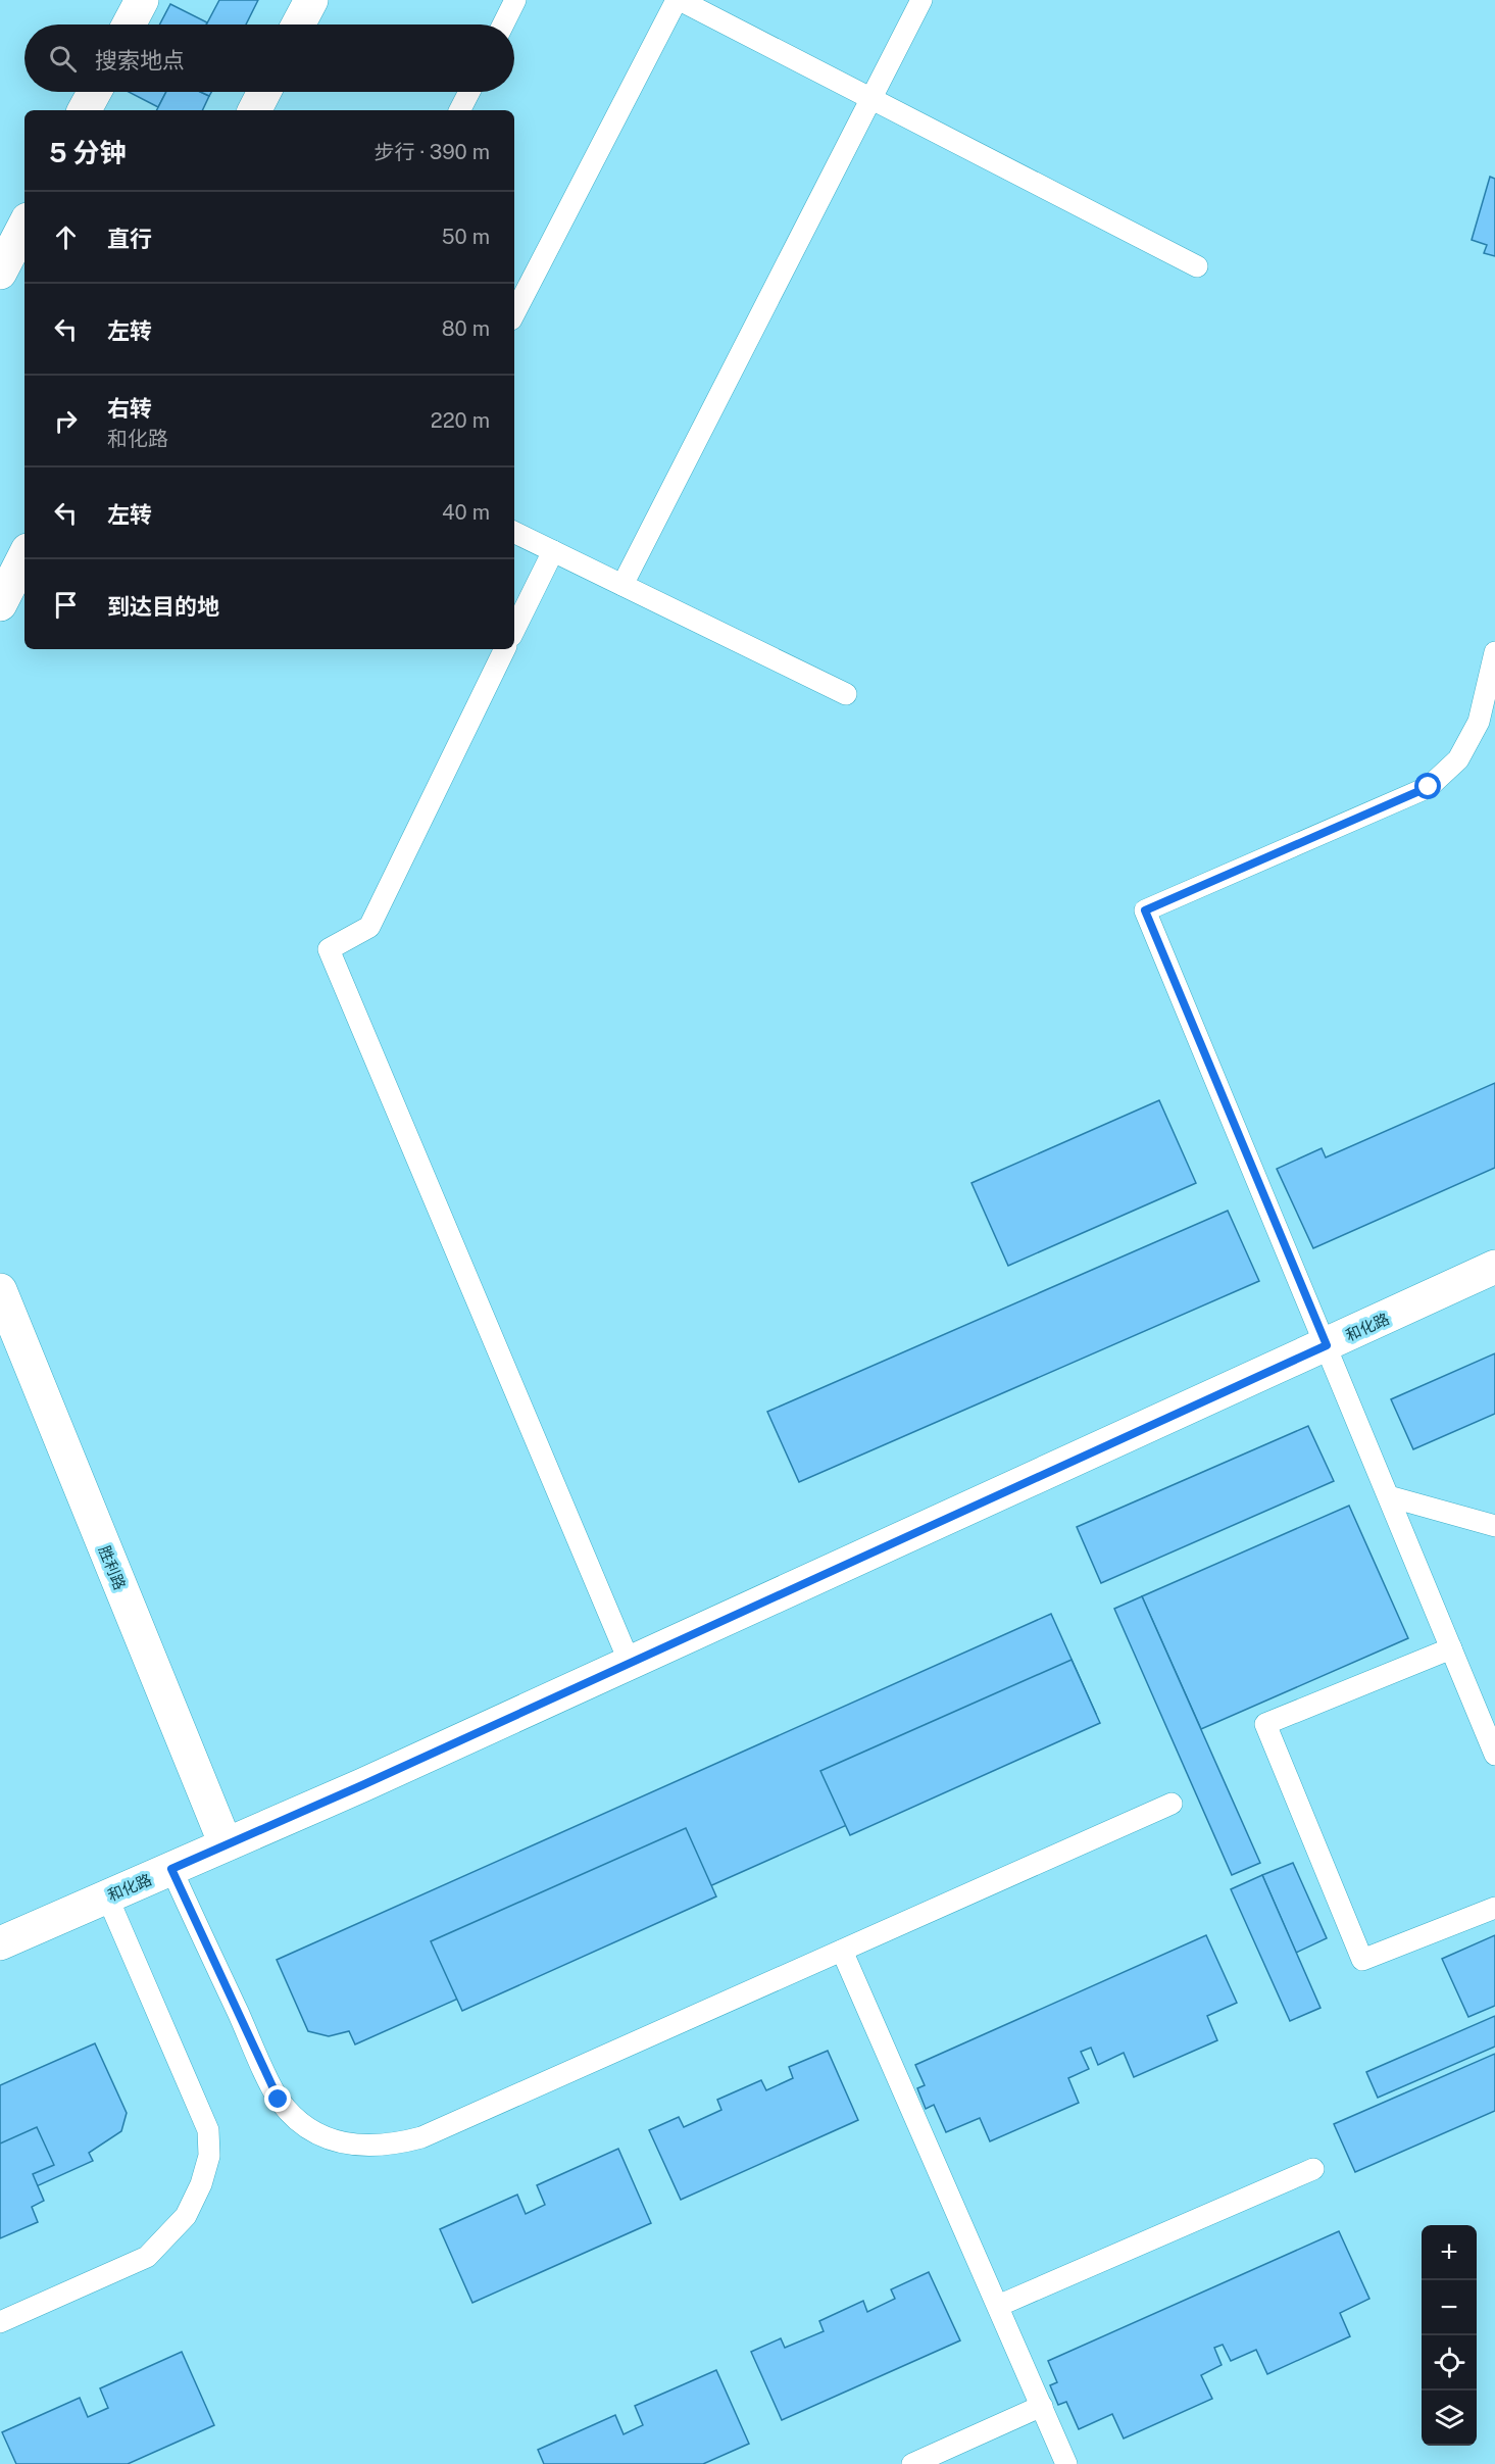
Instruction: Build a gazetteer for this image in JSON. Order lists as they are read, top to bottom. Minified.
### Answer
{"streets":{"street":["和化路","胜利路"]},"crossings":[["和化路","胜利路"]],"page":{"search":"搜索地点","heading":["5 分钟","步行 · 390 m"],"list":[["直行","50 m"],["左转","80 m"],["右转","和化路","220 m"],["左转","40 m"],"到达目的地"],"map_buttons":["+","−"]}}
